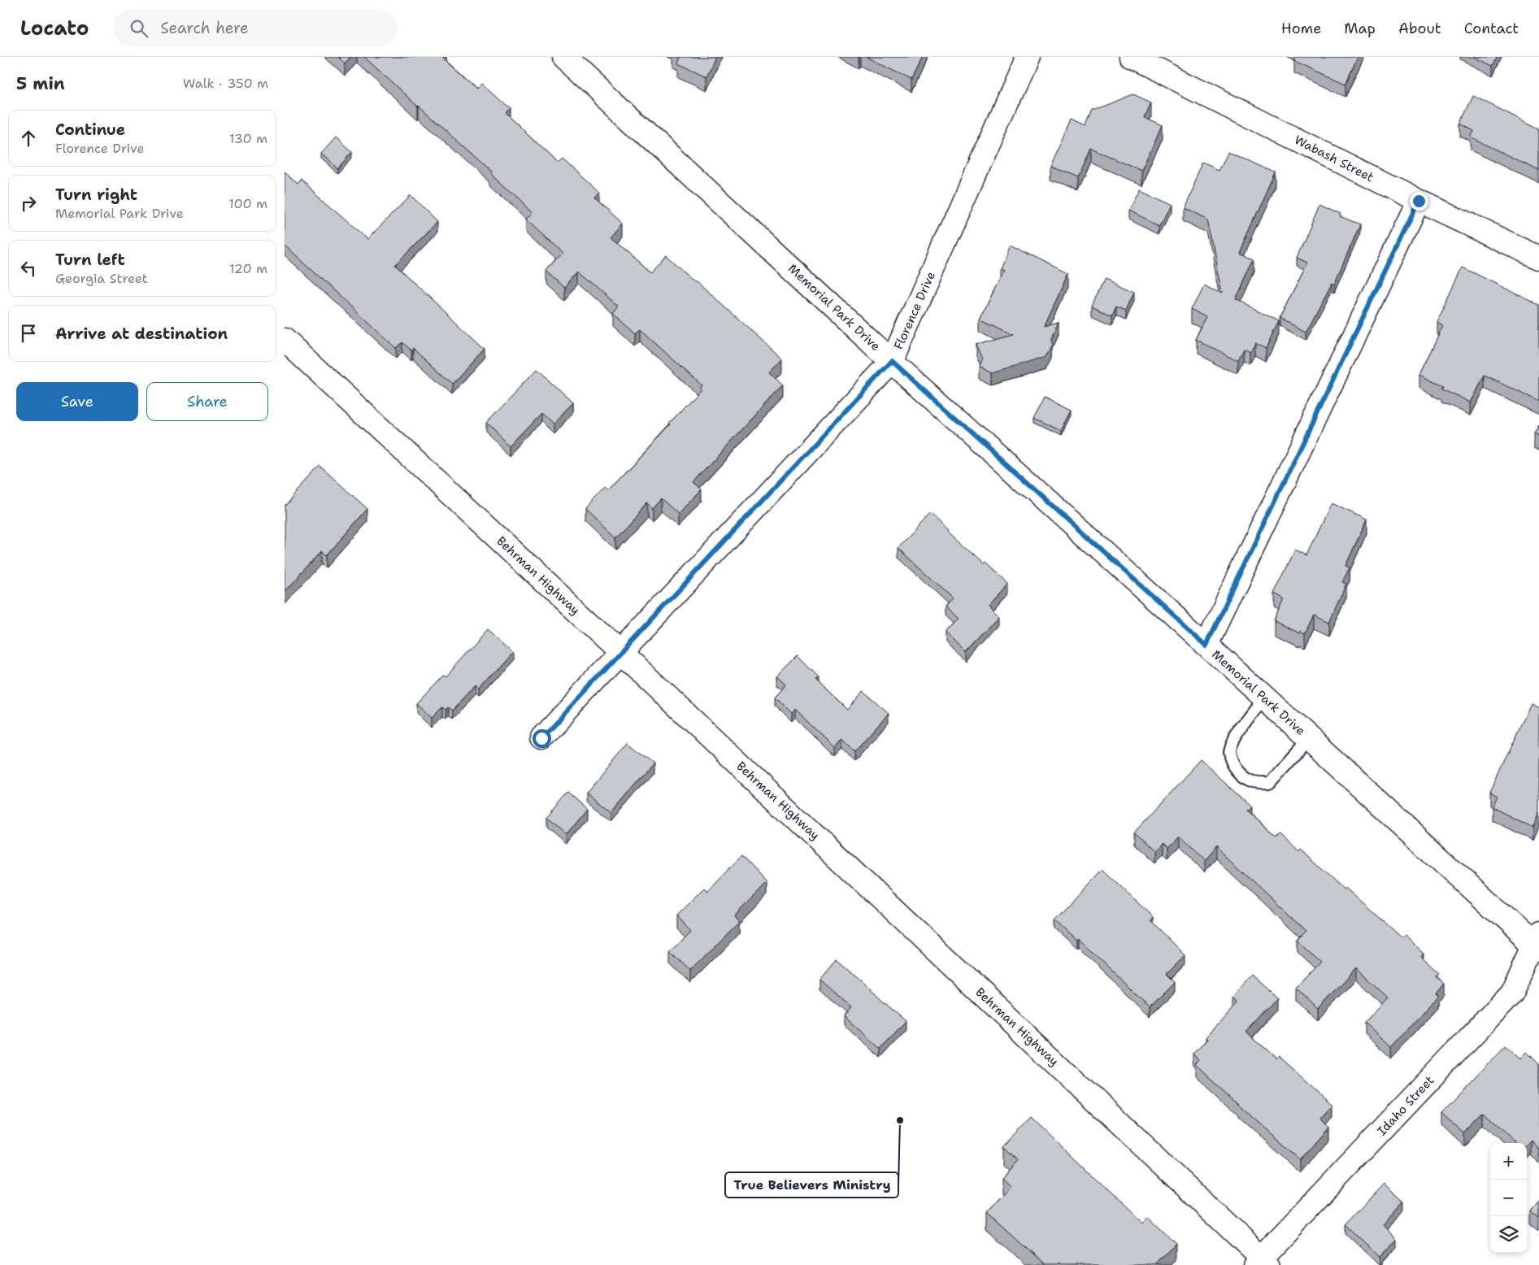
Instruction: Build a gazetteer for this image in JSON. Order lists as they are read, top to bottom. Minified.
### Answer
{"streets":{"street":["Wabash Street","Memorial Park Drive","Florence Drive","Behrman Highway","Idaho Street"]},"crossings":[["Memorial Park Drive","Florence Drive"],["Memorial Park Drive","Idaho Street"],["Florence Drive","Behrman Highway"],["Behrman Highway","Idaho Street"]],"places":["True Believers Ministry"],"page":{"header":"Locato","search":"Search here","nav":["Home","Map","About","Contact"],"heading":["5 min","Walk · 350 m"],"list":[["Continue","Florence Drive","130 m"],["Turn right","Memorial Park Drive","100 m"],["Turn left","Georgia Street","120 m"],"Arrive at destination"],"buttons":["Save","Share"],"map_buttons":["+","−"]}}
